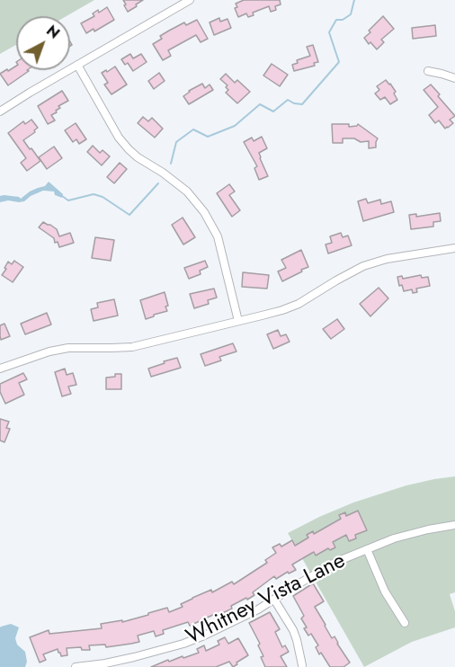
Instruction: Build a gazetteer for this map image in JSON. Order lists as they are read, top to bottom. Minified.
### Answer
{"streets":{"street":["Whitney Vista Lane"]},"north":"top right"}
